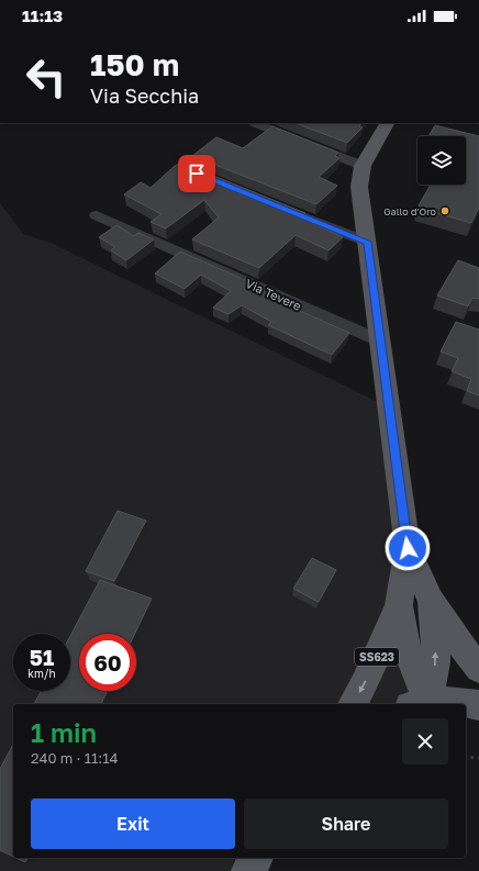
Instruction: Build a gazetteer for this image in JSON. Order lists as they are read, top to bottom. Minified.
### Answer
{"streets":{"main road":["SS623"],"street":["Via Tevere"]},"crossings":[["Via Tevere","SS623"]],"places":["Gallo d'Oro"],"page":{"status":"11:13","turn":["150 m","Via Secchia"],"speed":"51 km/h","limit":"60","heading":["1 min","240 m · 11:14"],"buttons":["Exit","Share"]}}
